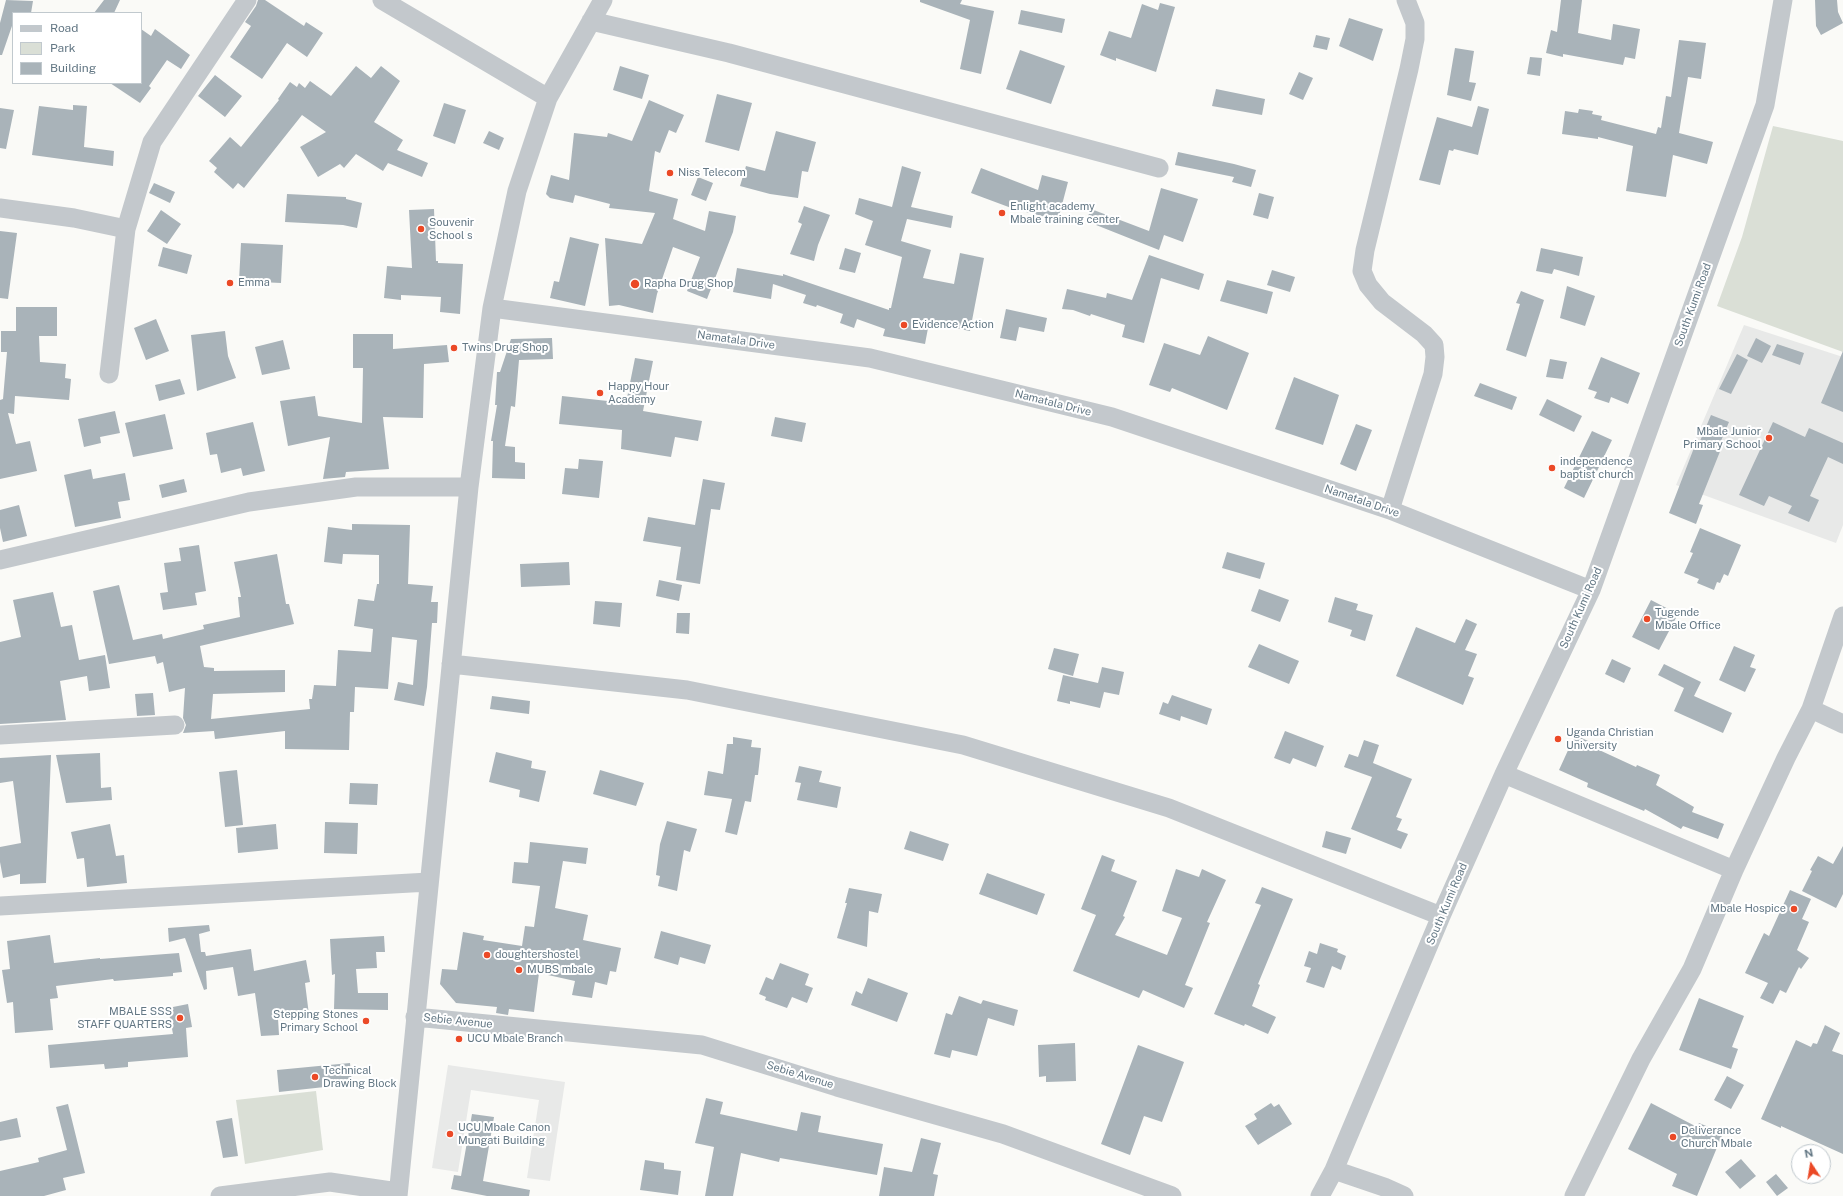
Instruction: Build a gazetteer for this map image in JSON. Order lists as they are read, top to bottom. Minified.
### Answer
{"streets":{"street":["South Kumi Road","Namatala Drive","Sebie Avenue"]},"crossings":[["South Kumi Road","Namatala Drive"]],"places":["Niss Telecom","Enlight academy Mbale training center","Souvenir School s","Emma","Rapha Drug Shop","Evidence Action","Twins Drug Shop","Happy Hour Academy","Mbale Junior Primary School","independence baptist church","Tugende Mbale Office","Uganda Christian University","Mbale Hospice","doughtershostel","MUBS mbale","MBALE SSS STAFF QUARTERS","Stepping Stones Primary School","UCU Mbale Branch","Technical Drawing Block","UCU Mbale Canon Mungati Building","Deliverance Church Mbale"],"legend":["Road","Park","Building"],"north":"top"}
